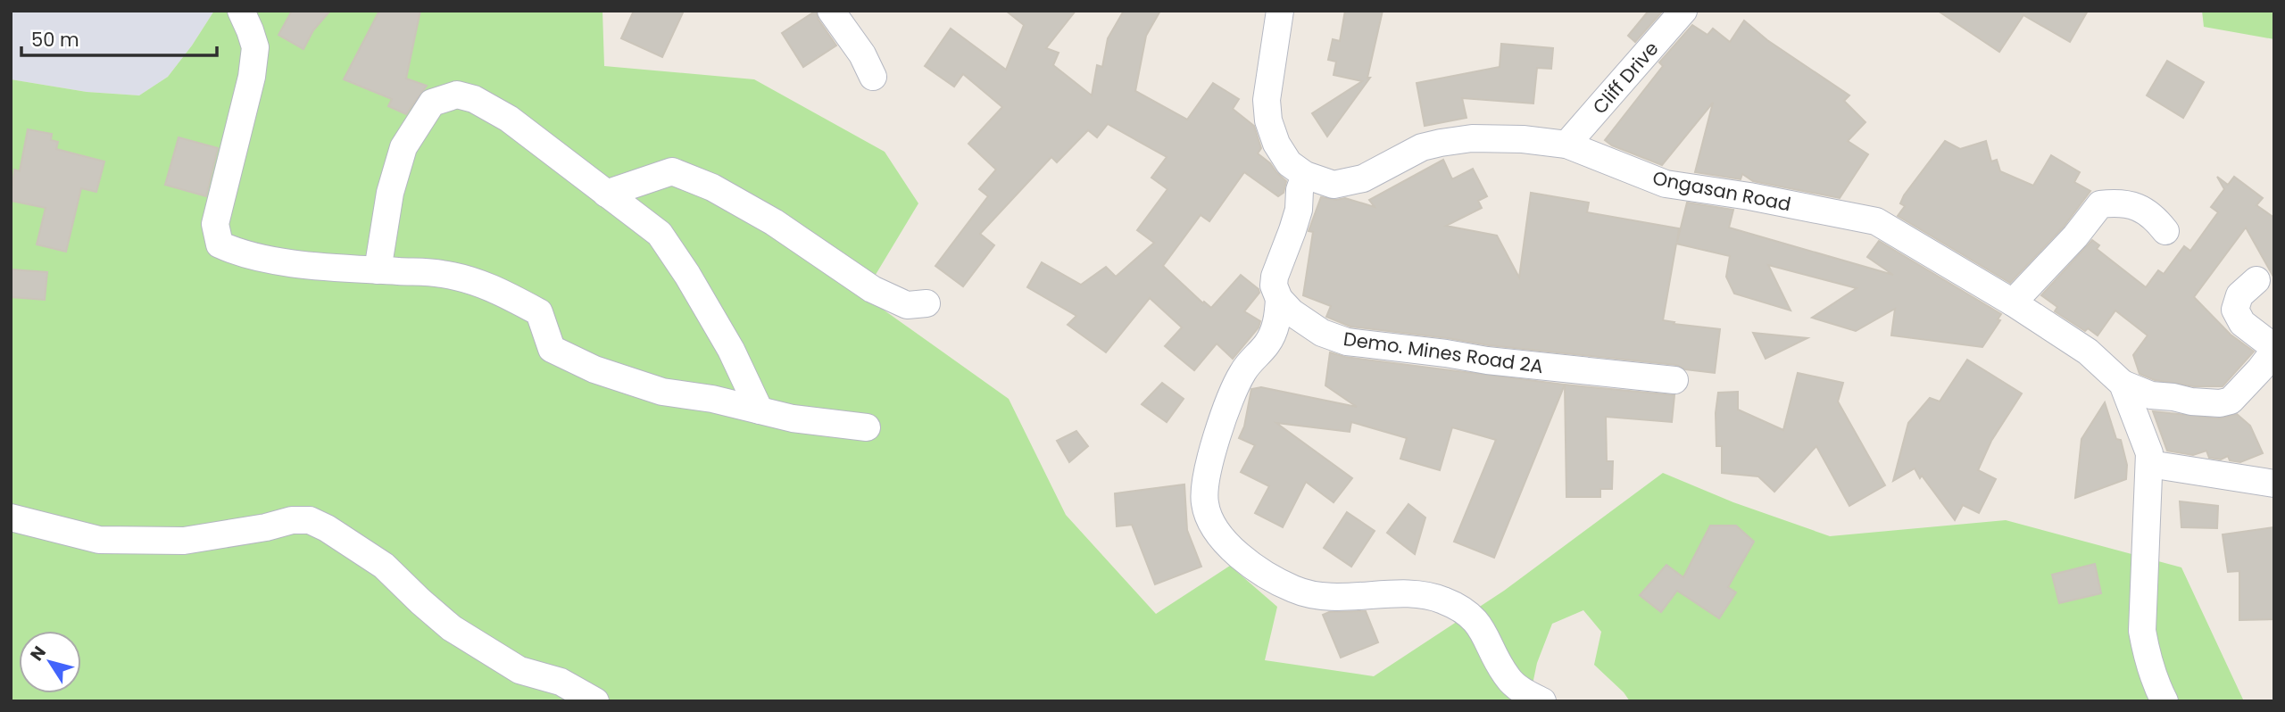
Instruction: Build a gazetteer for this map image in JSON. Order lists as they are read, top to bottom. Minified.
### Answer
{"streets":{"street":["Cliff Drive","Ongasan Road","Demo. Mines Road 2A"]},"crossings":[["Cliff Drive","Ongasan Road"]],"scale_bar":"50 m","north":"top left"}
